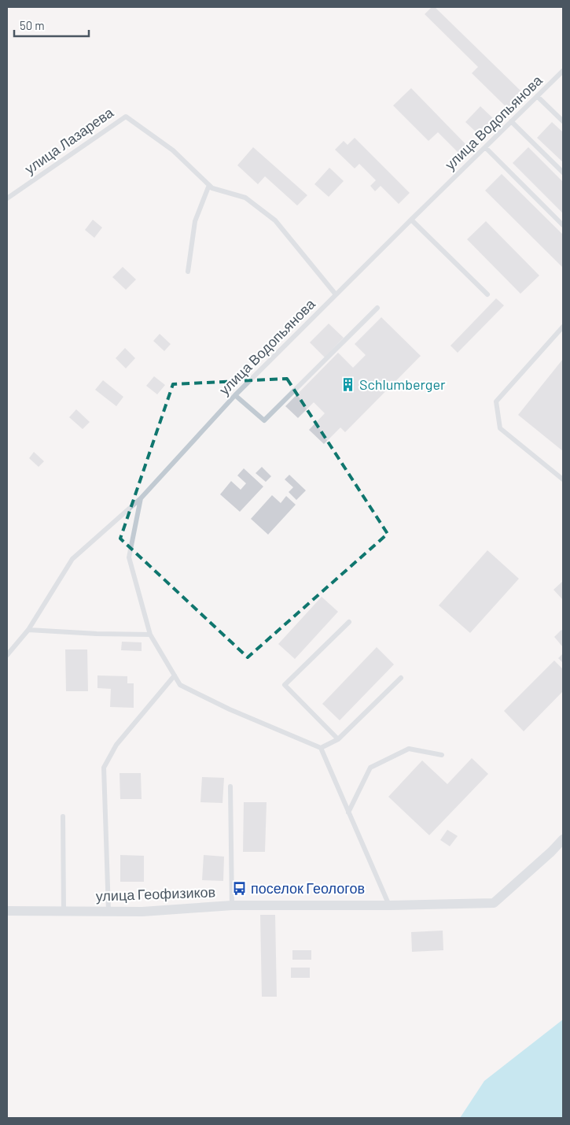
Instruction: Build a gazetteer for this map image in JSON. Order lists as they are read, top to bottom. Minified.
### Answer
{"streets":{"street":["улица Геофизиков"],"lane":["улица Водопьянова","улица Лазарева"]},"places":{"building":["Schlumberger"],"bus stop":["поселок Геологов"]},"scale_bar":"50 m"}
